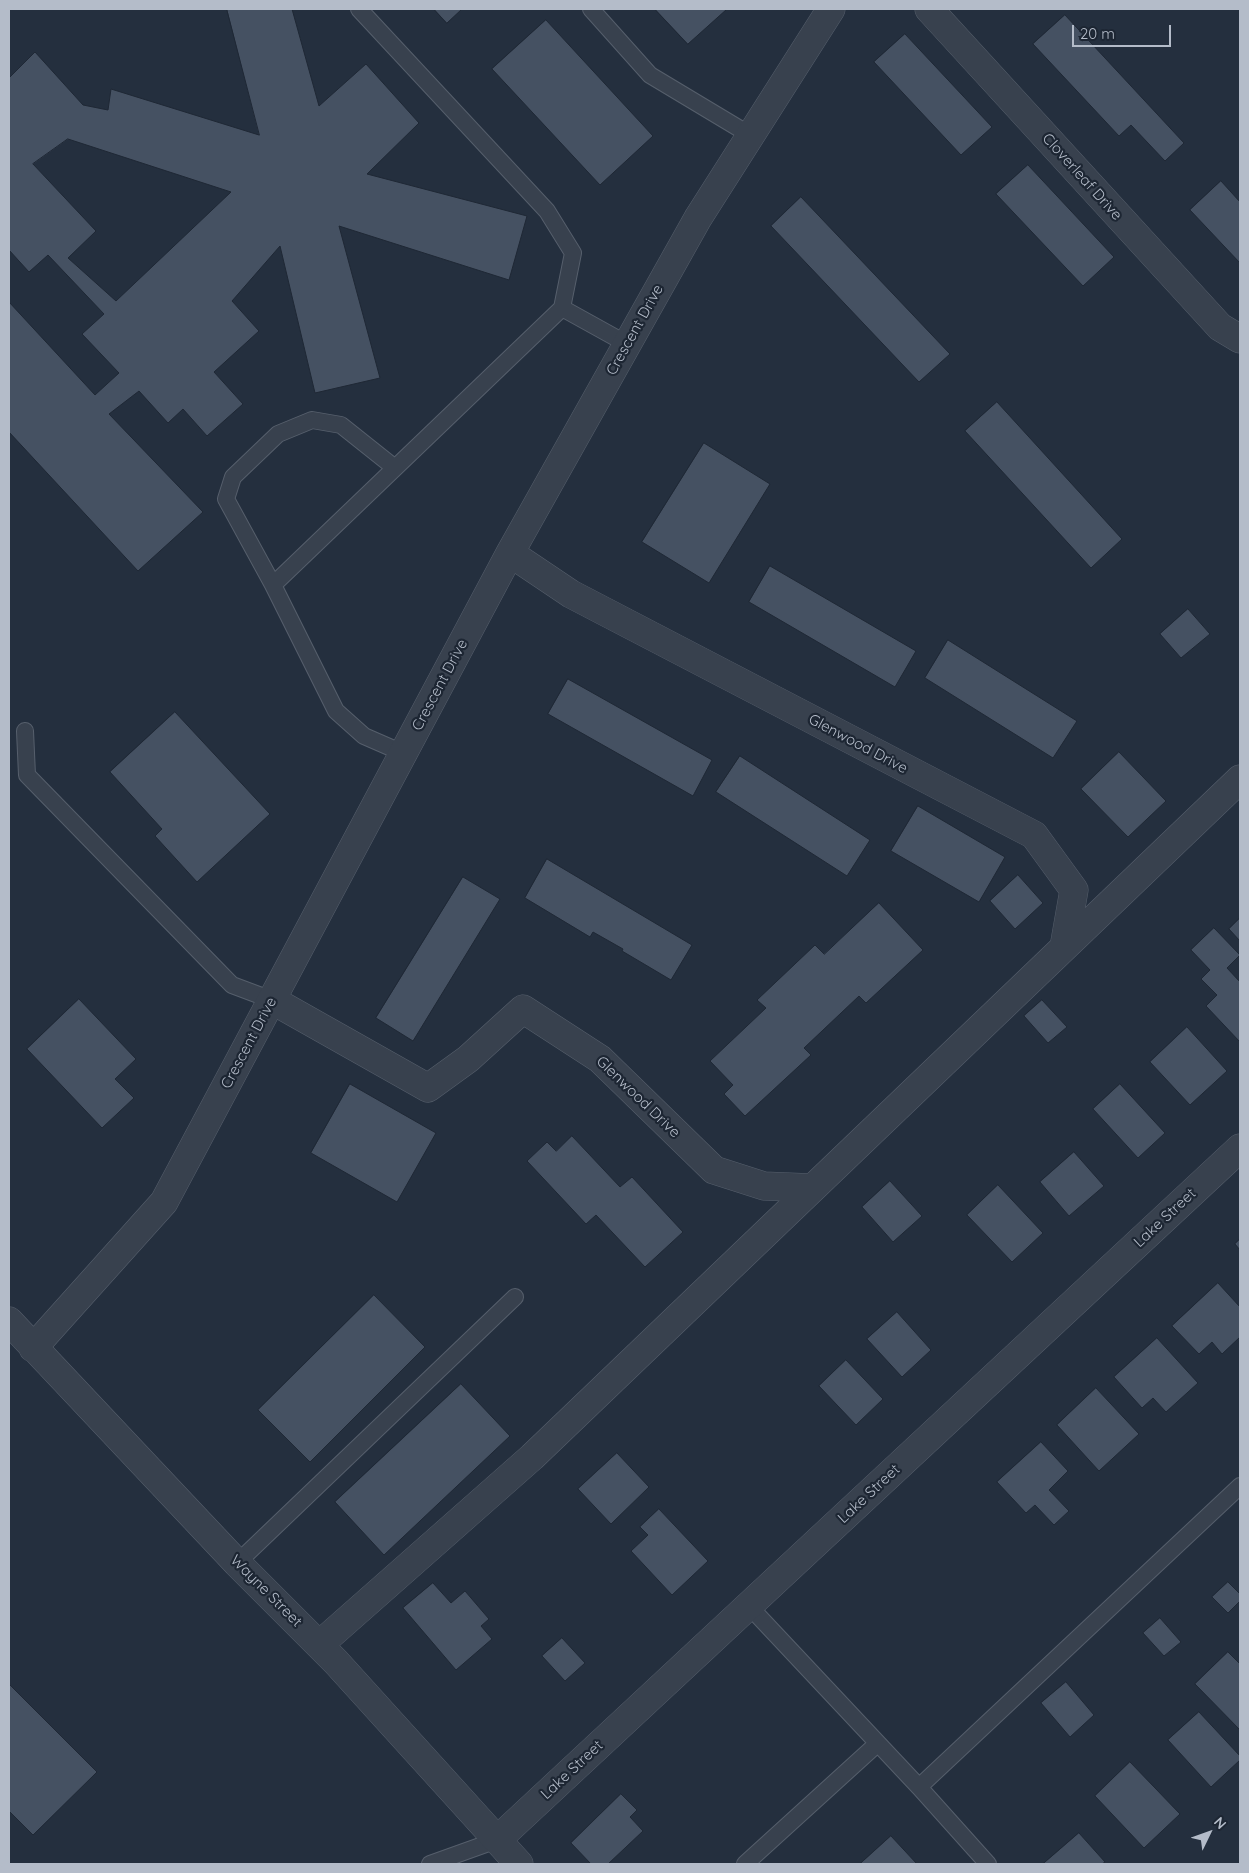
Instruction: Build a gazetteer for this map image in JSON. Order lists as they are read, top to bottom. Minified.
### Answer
{"streets":{"street":["Cloverleaf Drive","Crescent Drive","Glenwood Drive","Lake Street","Wayne Street"]},"crossings":[["Crescent Drive","Glenwood Drive"],["Crescent Drive","Wayne Street"],["Lake Street","Wayne Street"]],"scale_bar":"20 m","north":"top right"}
